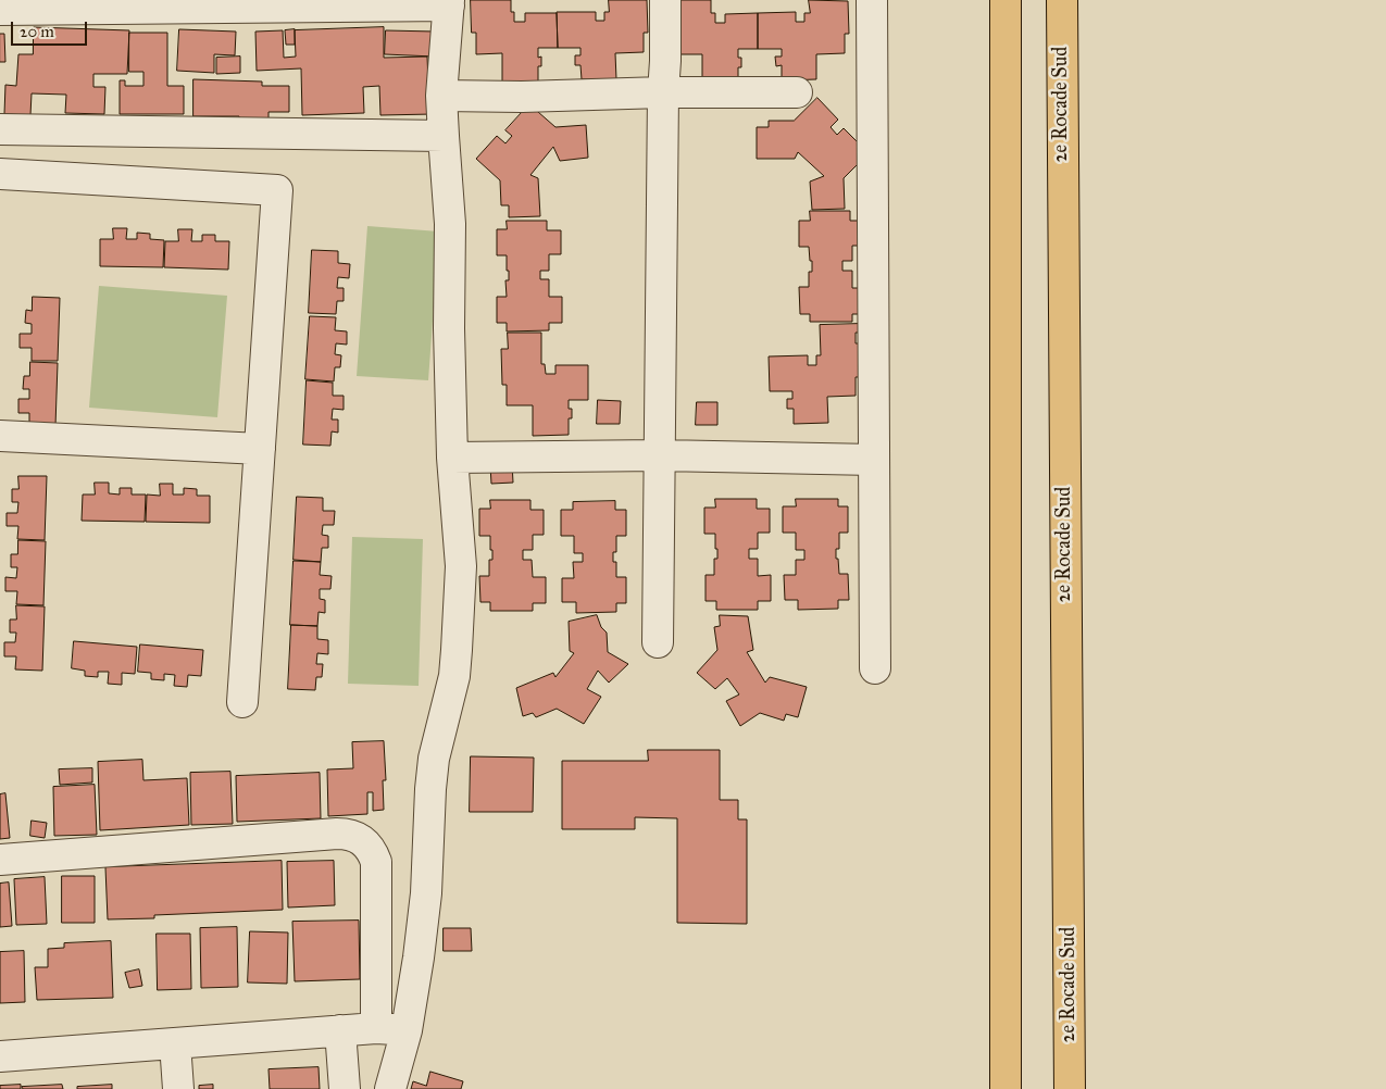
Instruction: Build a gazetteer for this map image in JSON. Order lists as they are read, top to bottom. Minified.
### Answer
{"streets":{"highway":["2e Rocade Sud"]},"scale_bar":"20 m"}
